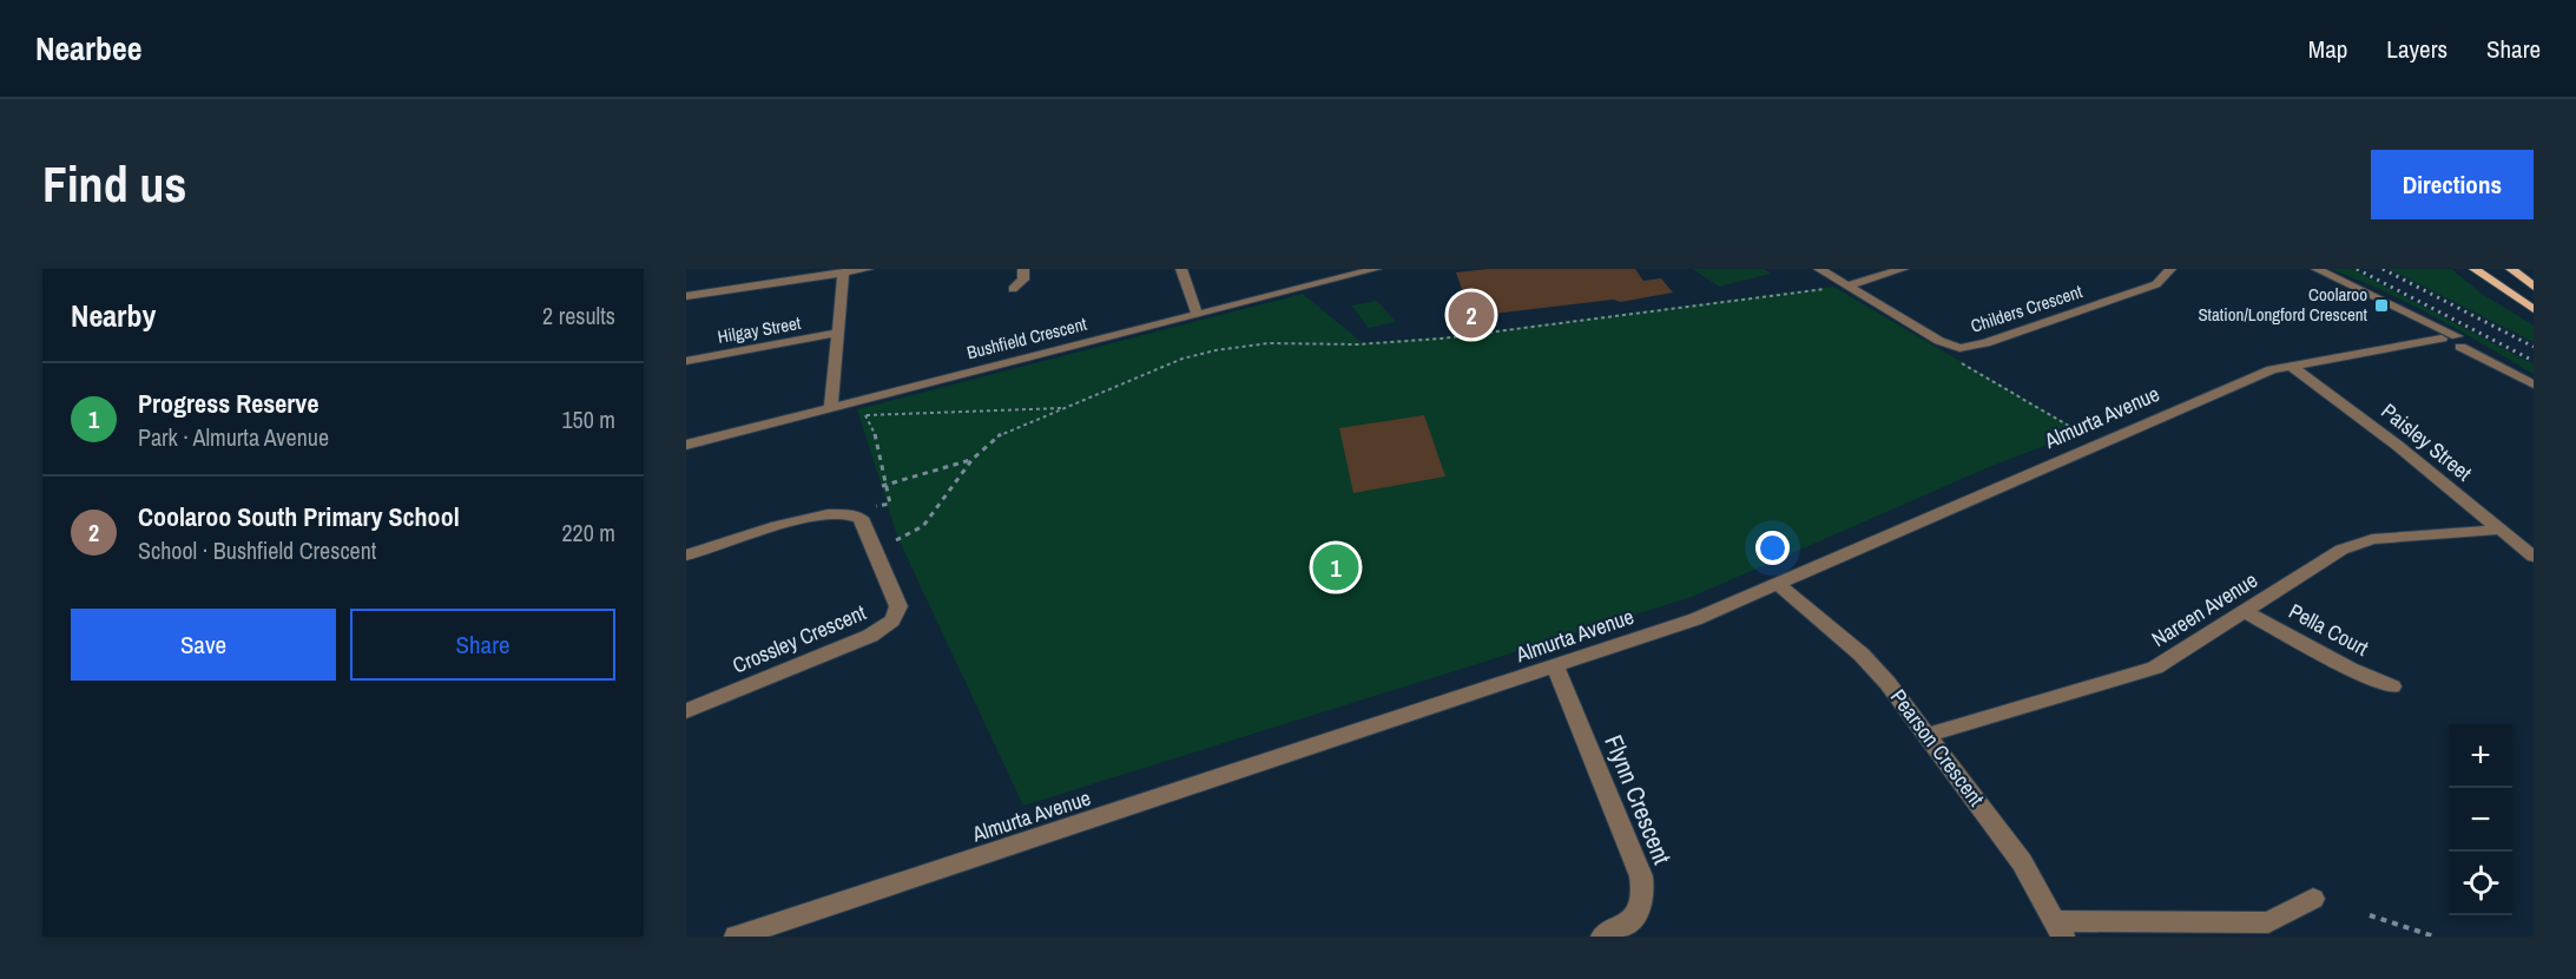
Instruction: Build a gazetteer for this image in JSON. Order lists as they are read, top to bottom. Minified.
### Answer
{"streets":{"street":["Childers Crescent","Hilgay Street","Bushfield Crescent","Almurta Avenue","Paisley Street","Nareen Avenue","Pella Court","Crossley Crescent","Pearson Crescent","Flynn Crescent"]},"crossings":[["Almurta Avenue","Paisley Street"],["Almurta Avenue","Pearson Crescent"],["Almurta Avenue","Flynn Crescent"],["Paisley Street","Nareen Avenue"],["Nareen Avenue","Pella Court"],["Nareen Avenue","Pearson Crescent"]],"places":{"transit":["Coolaroo Station/Longford Crescent"]},"page":{"header":"Nearbee","nav":["Map","Layers","Share"],"buttons":["Directions",["Save","Share"]],"title":"Find us","heading":["Nearby","2 results"],"pins":["2","1"],"list":[{"mark":"1","name":"Progress Reserve","note":"Park · Almurta Avenue","value":"150 m"},{"mark":"2","name":"Coolaroo South Primary School","note":"School · Bushfield Crescent","value":"220 m"}],"map_buttons":["+","−"]}}
